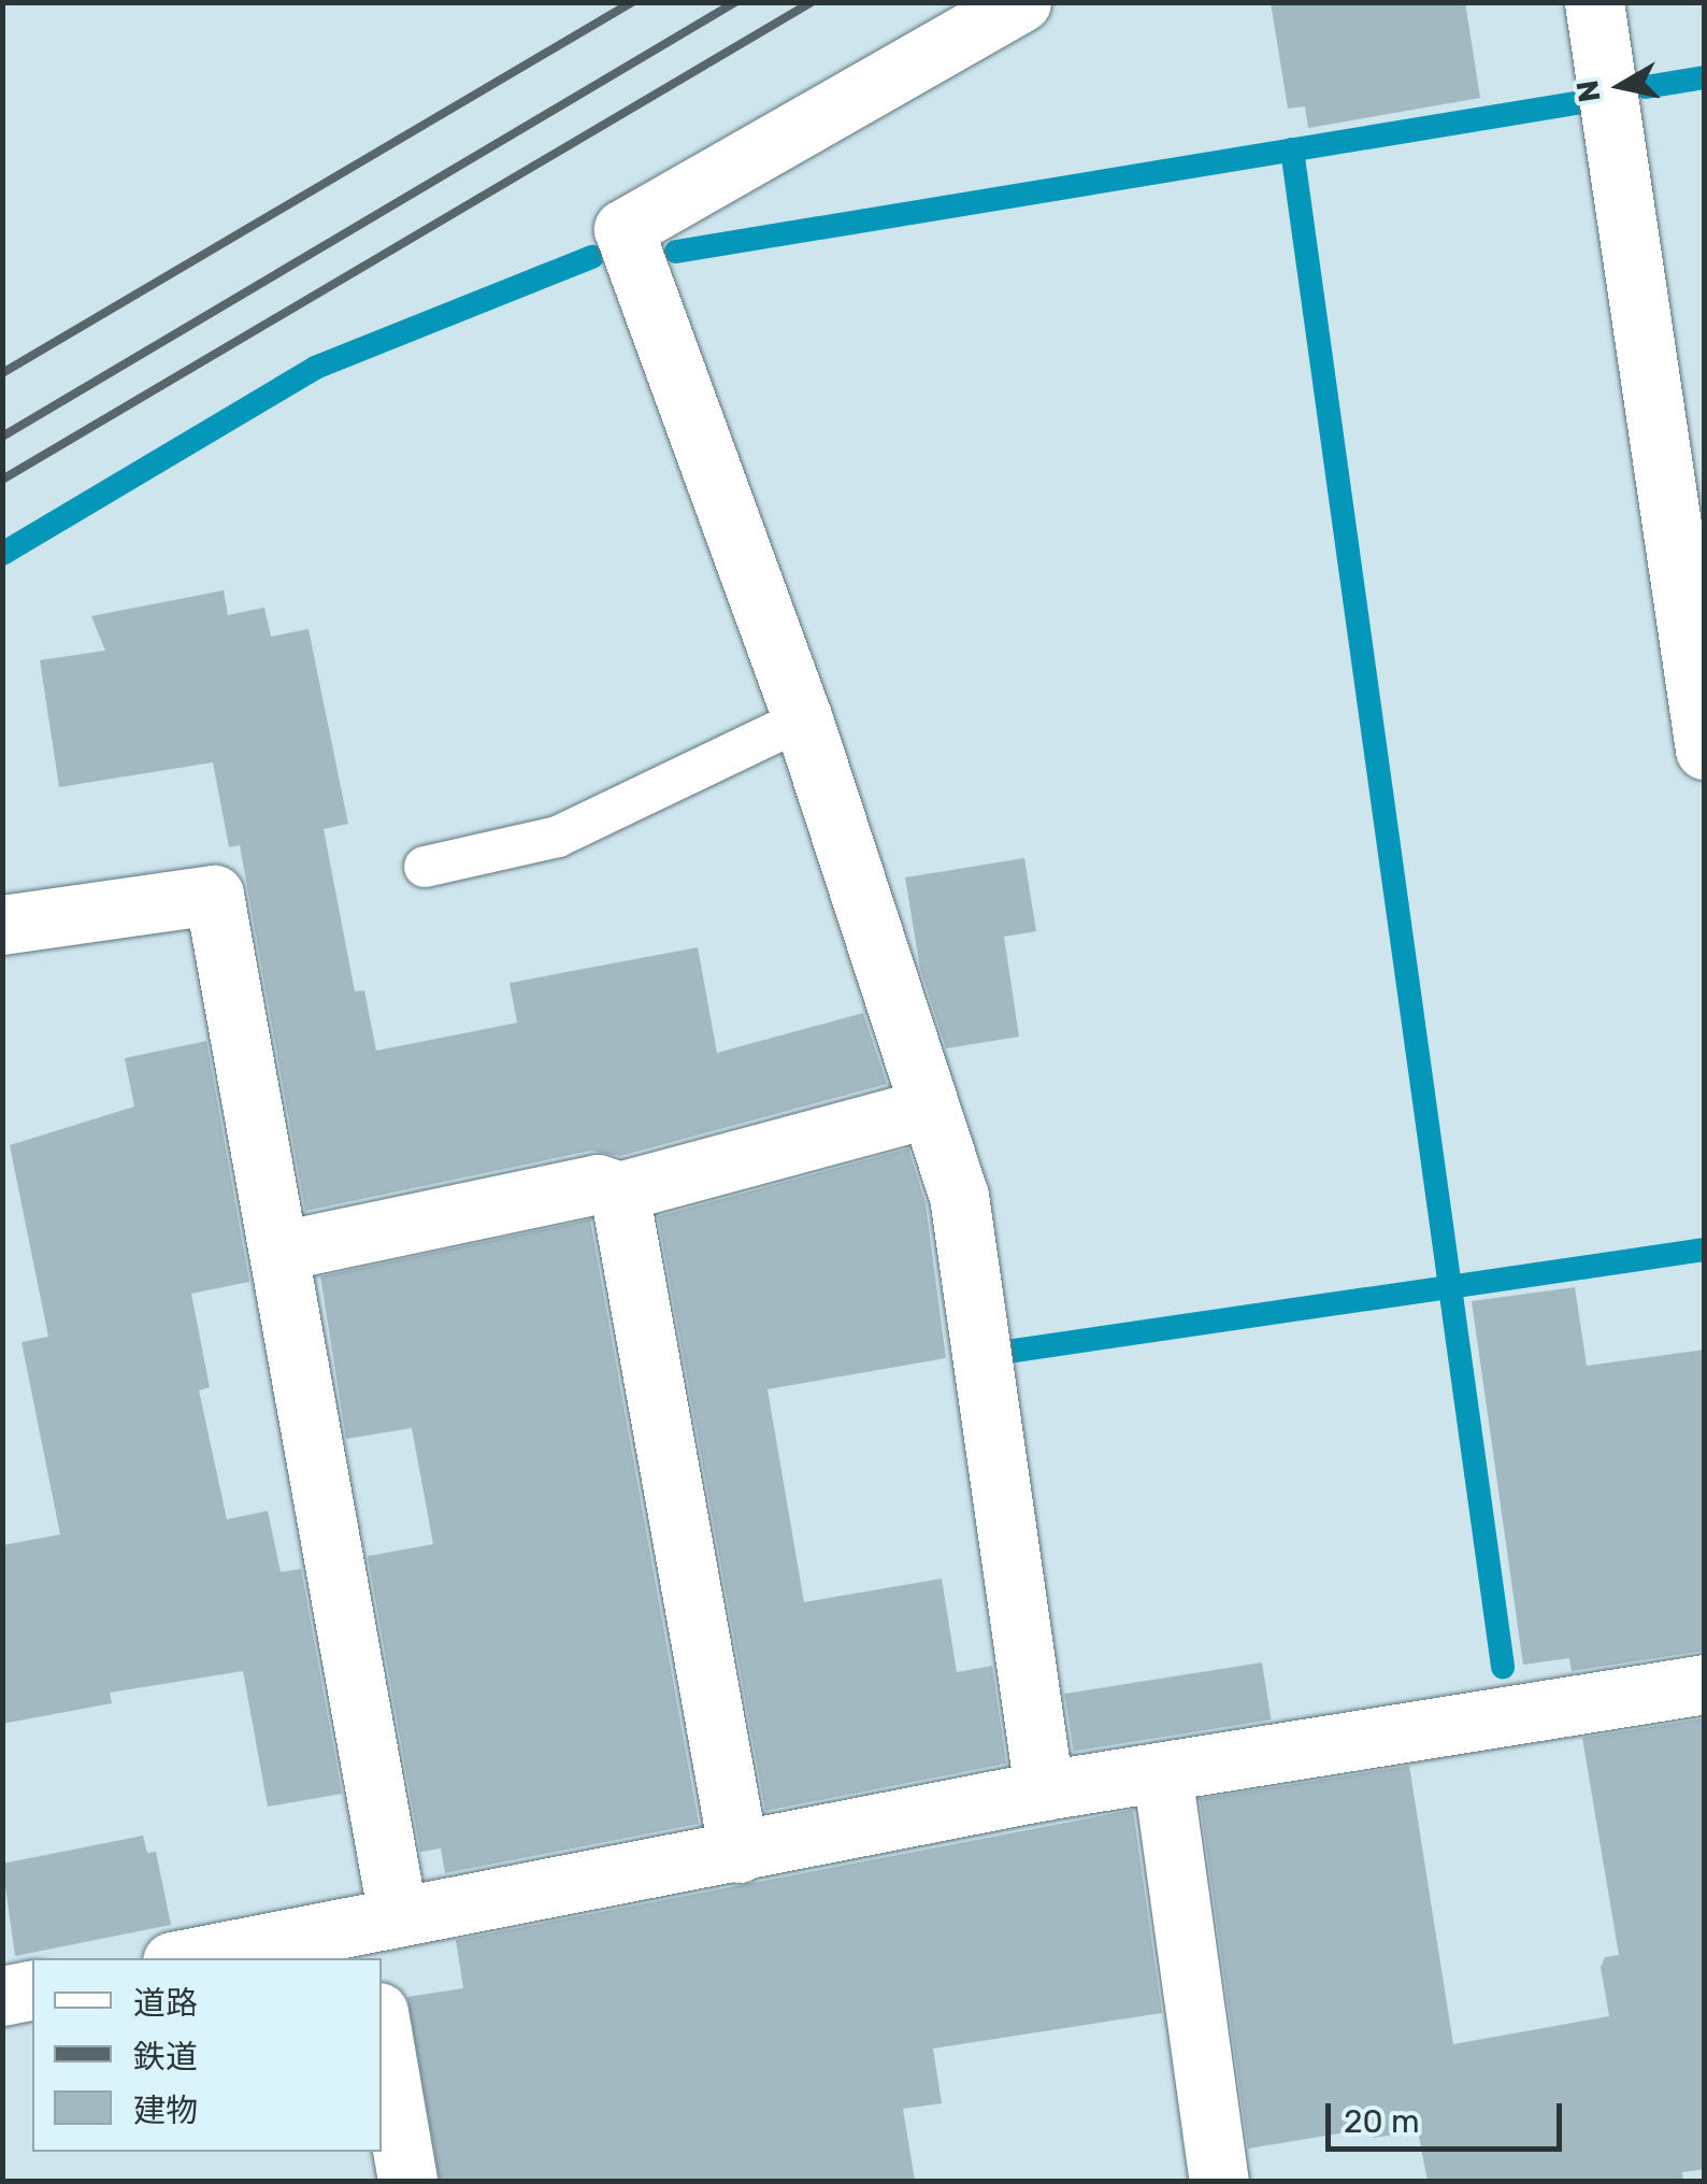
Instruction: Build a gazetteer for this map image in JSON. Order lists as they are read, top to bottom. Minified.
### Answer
{"legend":["道路","鉄道","建物"],"scale_bar":"20 m","north":"left"}
